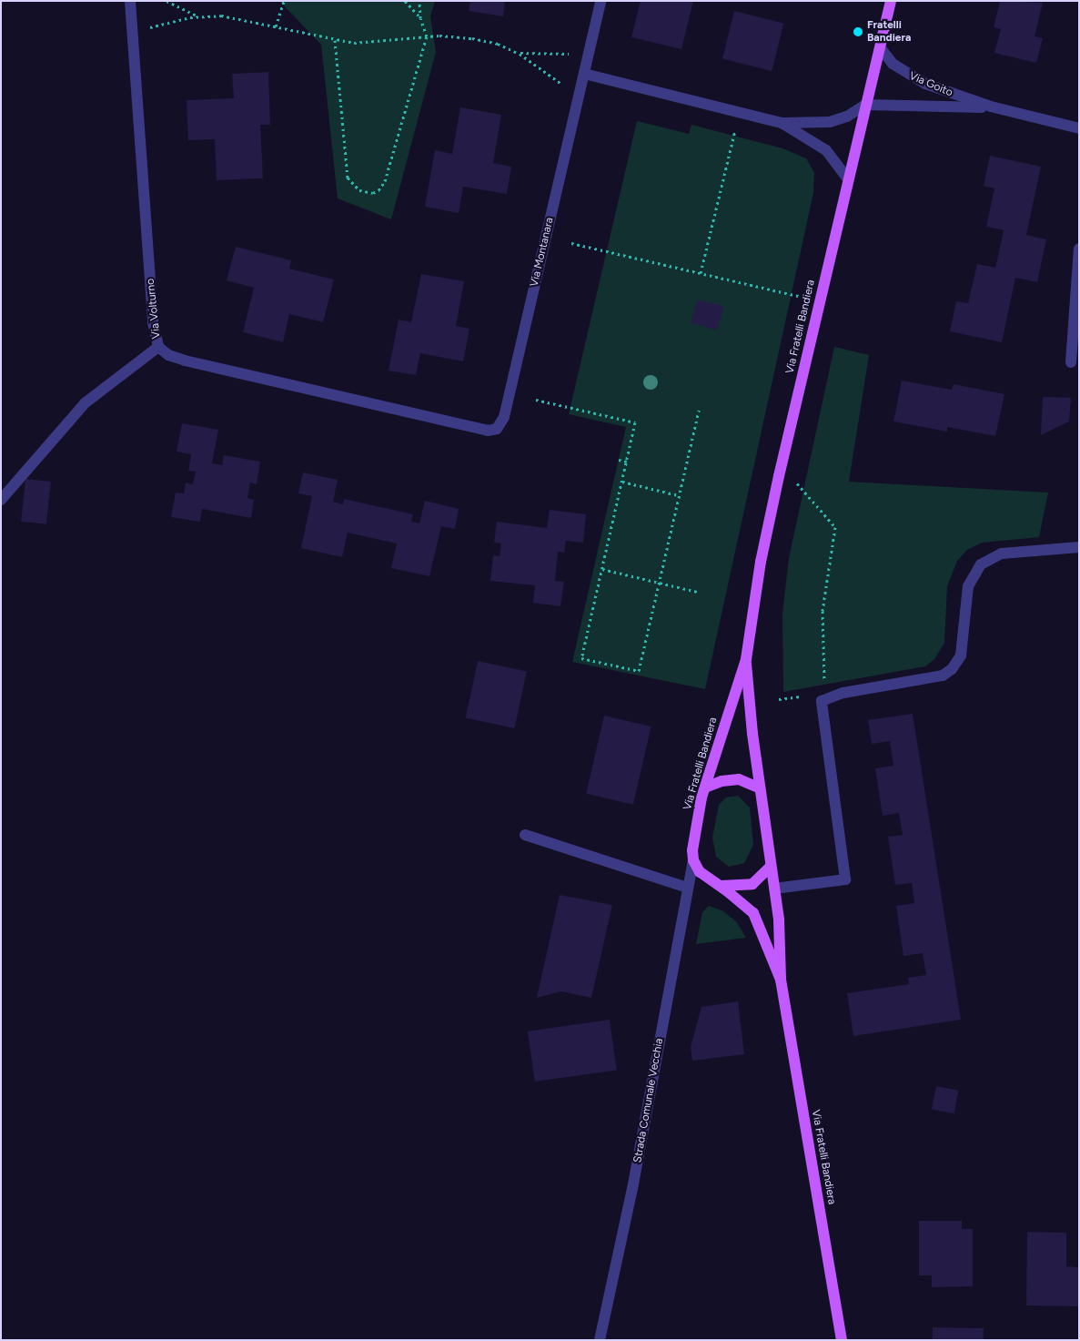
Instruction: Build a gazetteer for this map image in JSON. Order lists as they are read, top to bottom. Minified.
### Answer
{"streets":{"main road":["Via Fratelli Bandiera"],"street":["Via Goito","Via Montanara","Via Volturno","Strada Comunale Vecchia"]},"crossings":[["Via Goito","Via Fratelli Bandiera"],["Via Montanara","Via Volturno"],["Via Fratelli Bandiera","Strada Comunale Vecchia"]],"places":["Fratelli Bandiera"]}
